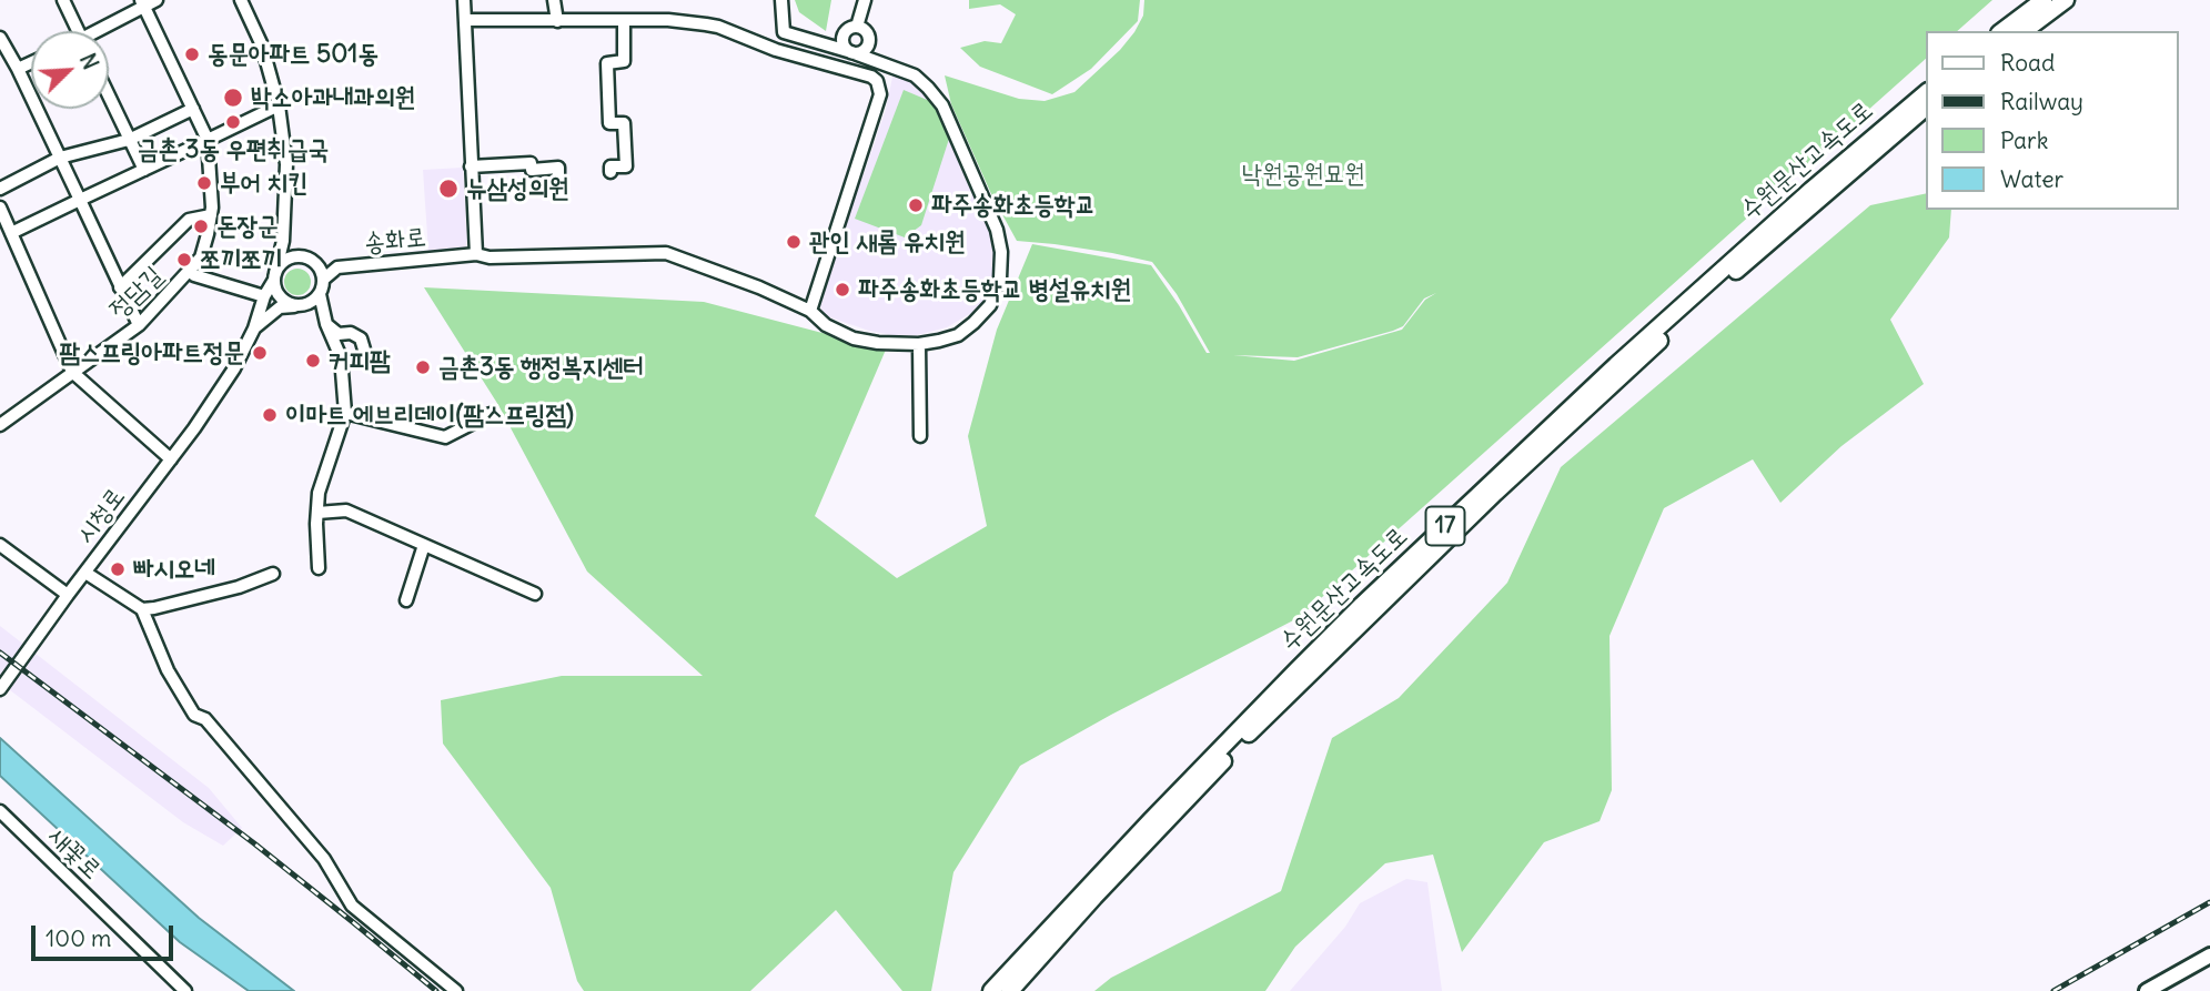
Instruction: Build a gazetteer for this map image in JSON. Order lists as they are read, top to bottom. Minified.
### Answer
{"streets":{"highway":["수원문산고속도로","17"],"street":["송화로","정담길","시청로","새꽃로"]},"crossings":[["송화로","시청로"]],"parks":["낙원공원묘원"],"places":["동문아파트 501동","박소아과내과의원","금촌 3동 우편취급국","부어 치킨","뉴삼성의원","파주송화초등학교","돈장군","관인 새롬 유치원","쪼끼쪼끼","파주송화초등학교 병설유치원","팜스프링아파트정문","커피팜","금촌3동 행정복지센터","이마트 에브리데이(팜스프링점)","빠시오네"],"legend":["Road","Railway","Park","Water"],"scale_bar":"100 m","north":"top right"}
